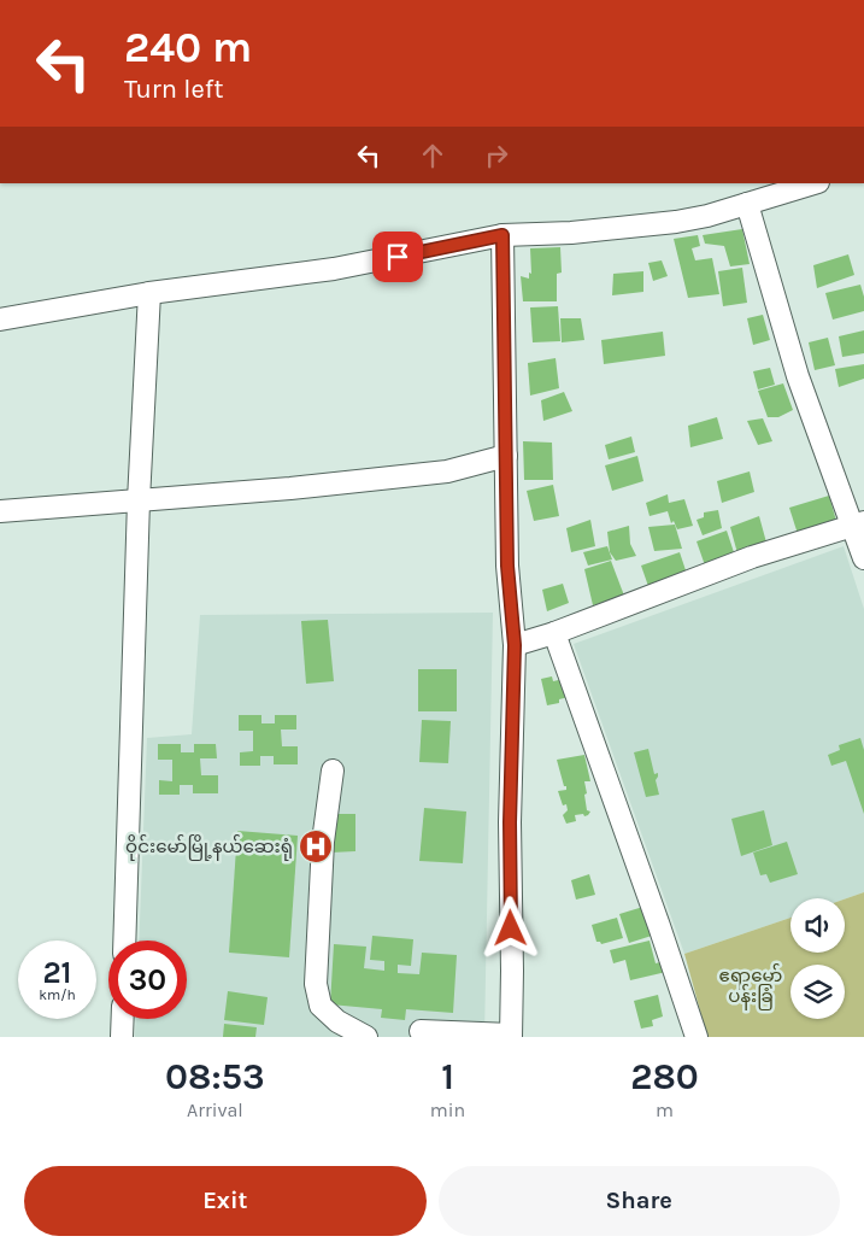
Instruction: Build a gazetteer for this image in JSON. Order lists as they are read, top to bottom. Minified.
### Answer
{"parks":["ဧရာမော် ပန်းခြံ"],"places":{"hospital":["ဝိုင်းမော်မြို့နယ်ဆေးရုံ"]},"page":{"turn":["240 m","Turn left"],"speed":"21 km/h","limit":"30","eta":["08:53","Arrival","1","min","280","m"],"buttons":["Exit","Share"]}}
